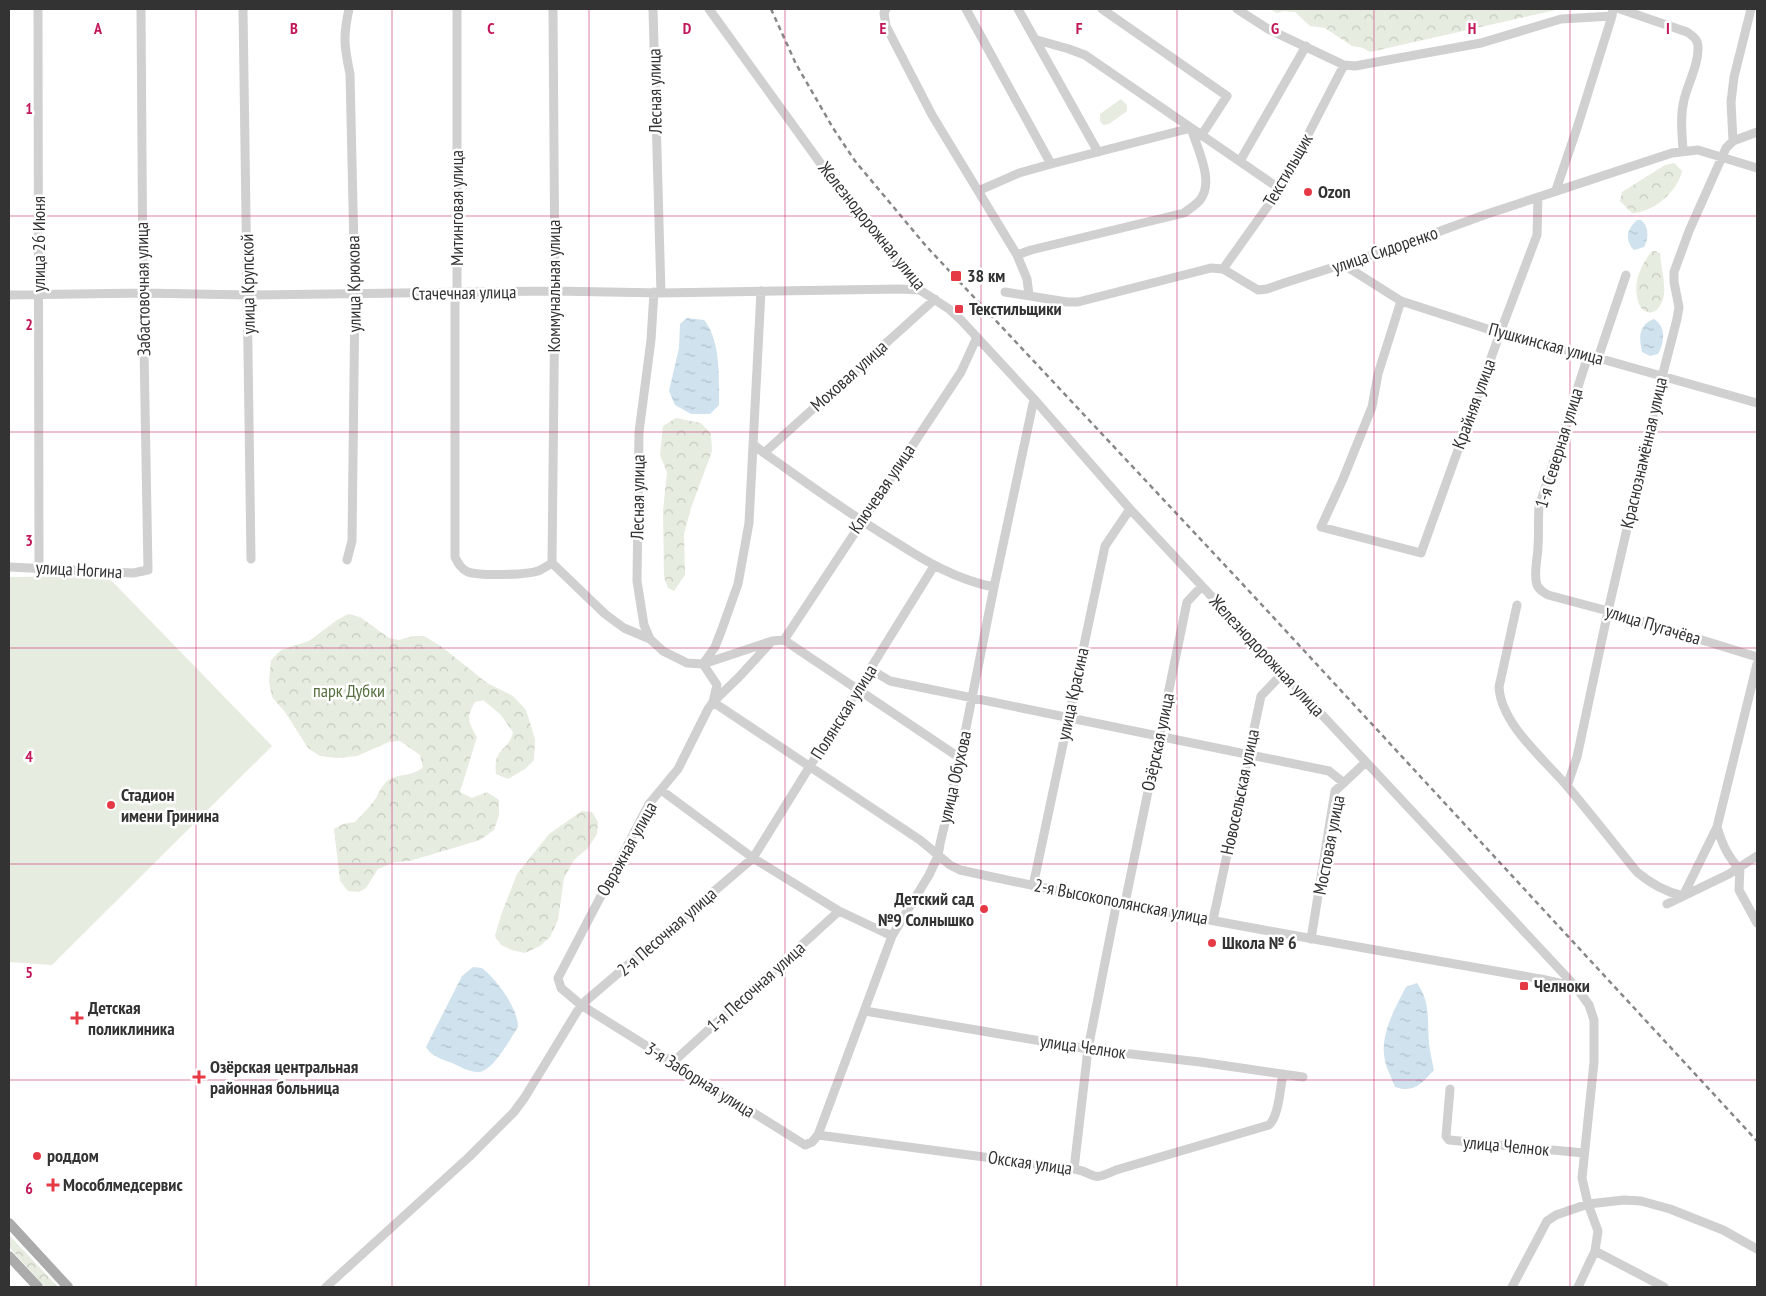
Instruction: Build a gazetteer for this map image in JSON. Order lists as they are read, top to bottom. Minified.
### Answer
{"streets":{"street":["Лесная улица","Текстильщик","Митинговая улица","Железнодорожная улица","улица 26 Июня","улица Сидоренко","улица Крупской","улица Крюкова","Коммунальная улица","Забастовочная улица","Стачечная улица","Пушкинская улица","Моховая улица","Крайняя улица","1-я Северная улица","Краснознамённая улица","Ключевая улица","улица Ногина","улица Пугачёва","улица Красина","Полянская улица","Озёрская улица","улица Обухова","Новосельская улица","Мостовая улица","Овражная улица","2-я Высокополянская улица","2-я Песочная улица","1-я Песочная улица","улица Челнок","3-я Заборная улица","Окская улица"]},"crossings":[["Лесная улица","Стачечная улица"],["Текстильщик","улица Сидоренко"],["Митинговая улица","Коммунальная улица"],["Митинговая улица","Стачечная улица"],["Железнодорожная улица","Стачечная улица"],["Железнодорожная улица","Моховая улица"],["Железнодорожная улица","Ключевая улица"],["Железнодорожная улица","улица Красина"],["Железнодорожная улица","Озёрская улица"],["Железнодорожная улица","улица Обухова"],["Железнодорожная улица","Новосельская улица"],["Железнодорожная улица","Мостовая улица"],["Железнодорожная улица","2-я Высокополянская улица"],["Железнодорожная улица","улица Челнок"],["улица 26 Июня","Стачечная улица"],["улица 26 Июня","улица Ногина"],["улица Сидоренко","Пушкинская улица"],["улица Сидоренко","Крайняя улица"],["улица Сидоренко","Краснознамённая улица"],["улица Крупской","Стачечная улица"],["улица Крюкова","Стачечная улица"],["Коммунальная улица","Стачечная улица"],["Забастовочная улица","Стачечная улица"],["Забастовочная улица","улица Ногина"],["Пушкинская улица","Крайняя улица"],["Пушкинская улица","1-я Северная улица"],["Пушкинская улица","Краснознамённая улица"],["1-я Северная улица","улица Пугачёва"],["Краснознамённая улица","улица Пугачёва"],["улица Красина","2-я Высокополянская улица"],["Полянская улица","2-я Высокополянская улица"],["Полянская улица","2-я Песочная улица"],["Озёрская улица","2-я Высокополянская улица"],["Озёрская улица","улица Челнок"],["Озёрская улица","Окская улица"],["улица Обухова","2-я Высокополянская улица"],["улица Обухова","улица Челнок"],["улица Обухова","3-я Заборная улица"],["улица Обухова","Окская улица"],["Новосельская улица","2-я Высокополянская улица"],["Мостовая улица","2-я Высокополянская улица"],["Овражная улица","2-я Высокополянская улица"],["Овражная улица","2-я Песочная улица"],["Овражная улица","3-я Заборная улица"],["2-я Песочная улица","3-я Заборная улица"],["1-я Песочная улица","3-я Заборная улица"],["улица Челнок","Окская улица"],["3-я Заборная улица","Окская улица"]],"parks":["парк Дубки"],"places":{"other":["Ozon","Стадион имени Гринина","Детский сад №9 Солнышко","Школа № 6","роддом"],"transit":["38 км","Текстильщики","Челноки"],"health":["Детская поликлиника","Озёрская центральная районная больница","Мособлмедсервис"]},"grid":{"columns":["A","B","C","D","E","F","G","H","I"],"rows":["1","2","3","4","5","6"]}}
